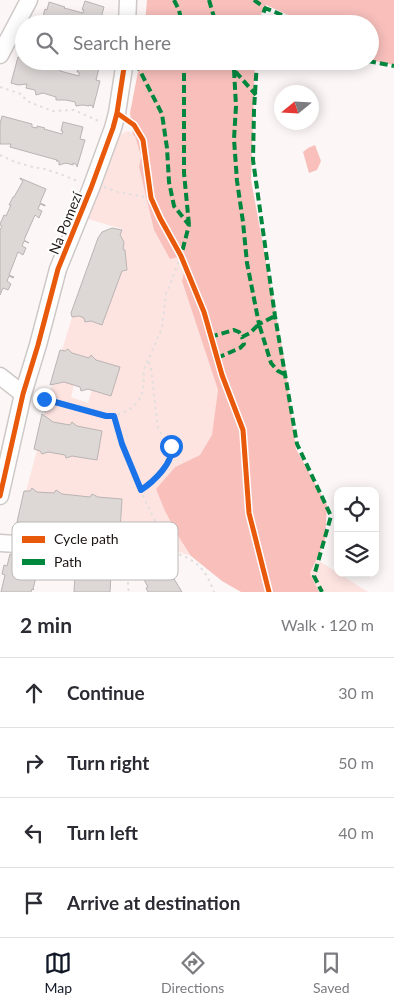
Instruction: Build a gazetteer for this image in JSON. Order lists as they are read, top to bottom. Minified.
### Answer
{"streets":{"street":["Na Pomezí"]},"legend":["Cycle path","Path"],"north":"left","page":{"search":"Search here","heading":["2 min","Walk · 120 m"],"list":[["Continue","30 m"],["Turn right","50 m"],["Turn left","40 m"],"Arrive at destination"],"nav":["Map","Directions","Saved"]}}
